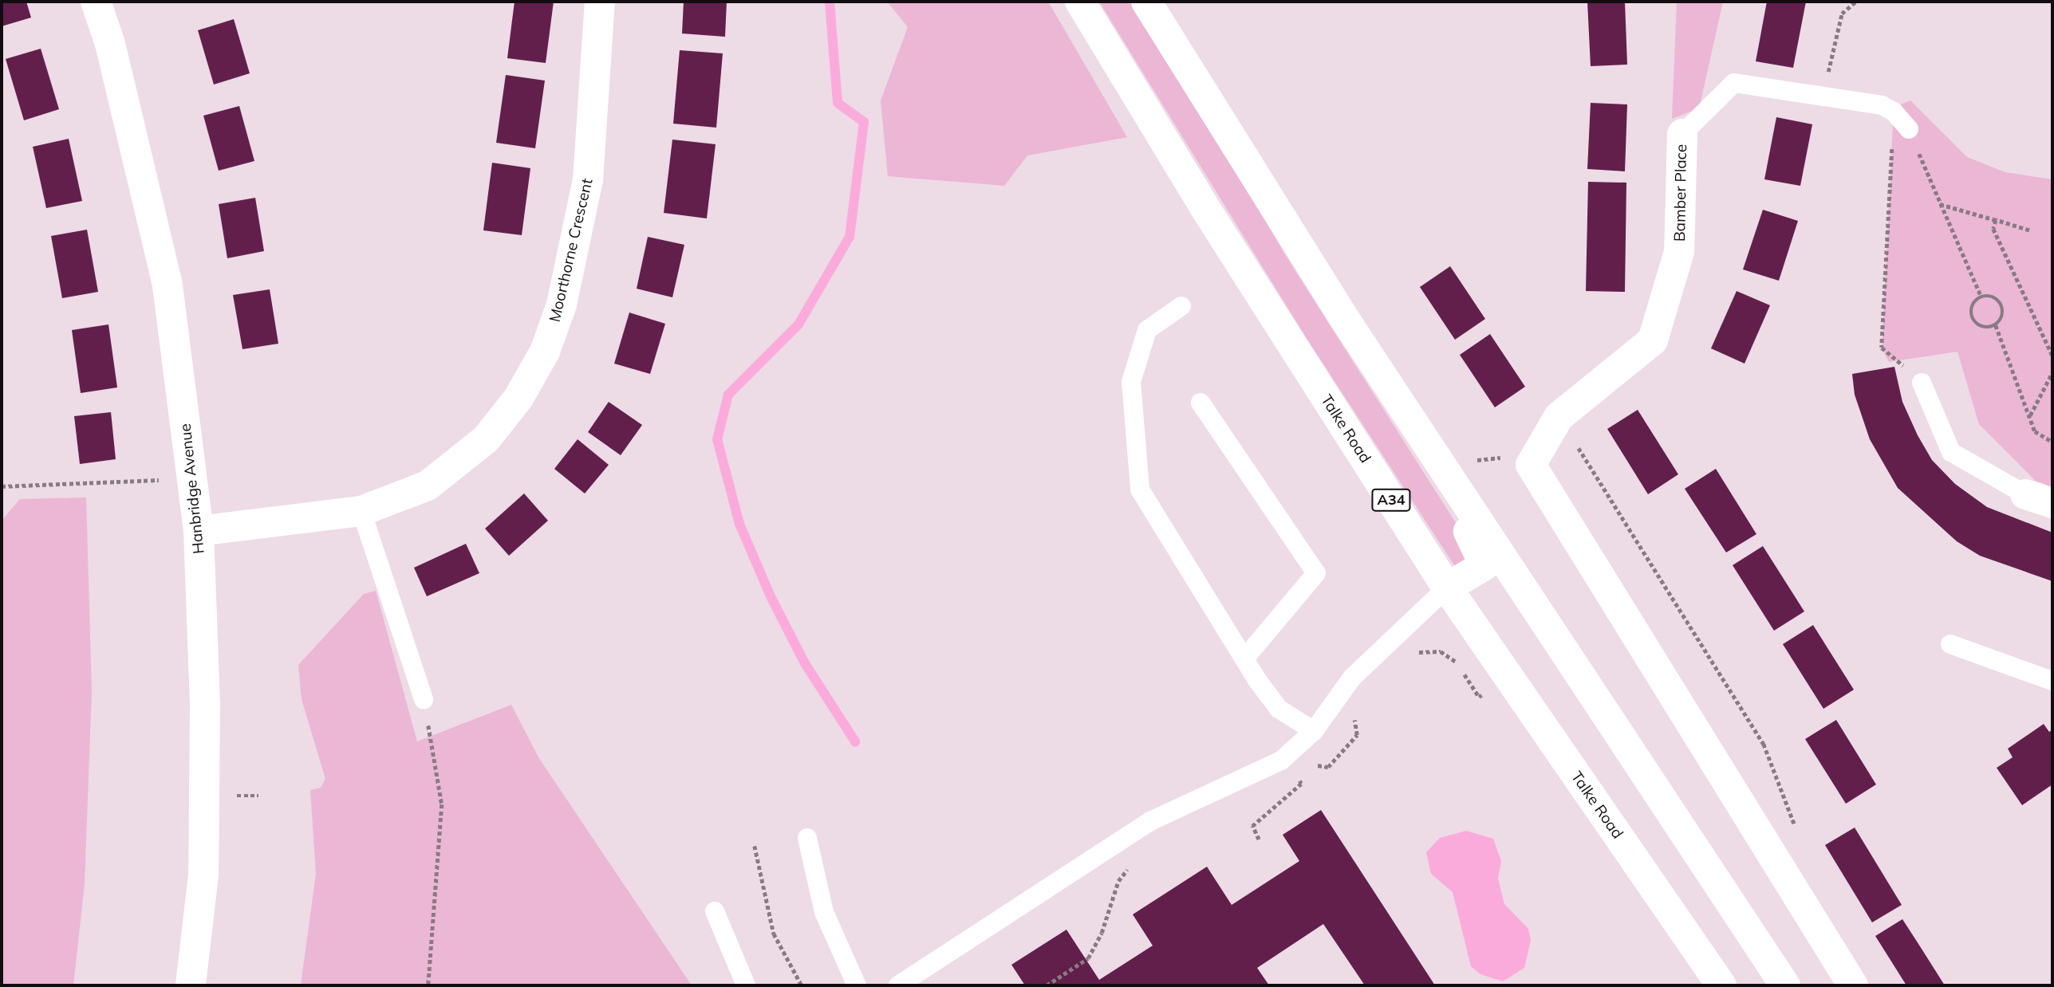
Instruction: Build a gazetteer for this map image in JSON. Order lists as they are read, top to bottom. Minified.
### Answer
{"streets":{"main road":["Bamber Place","Moorthorne Crescent","Talke Road","Hanbridge Avenue","A34"]},"crossings":[["Moorthorne Crescent","Hanbridge Avenue"]]}
